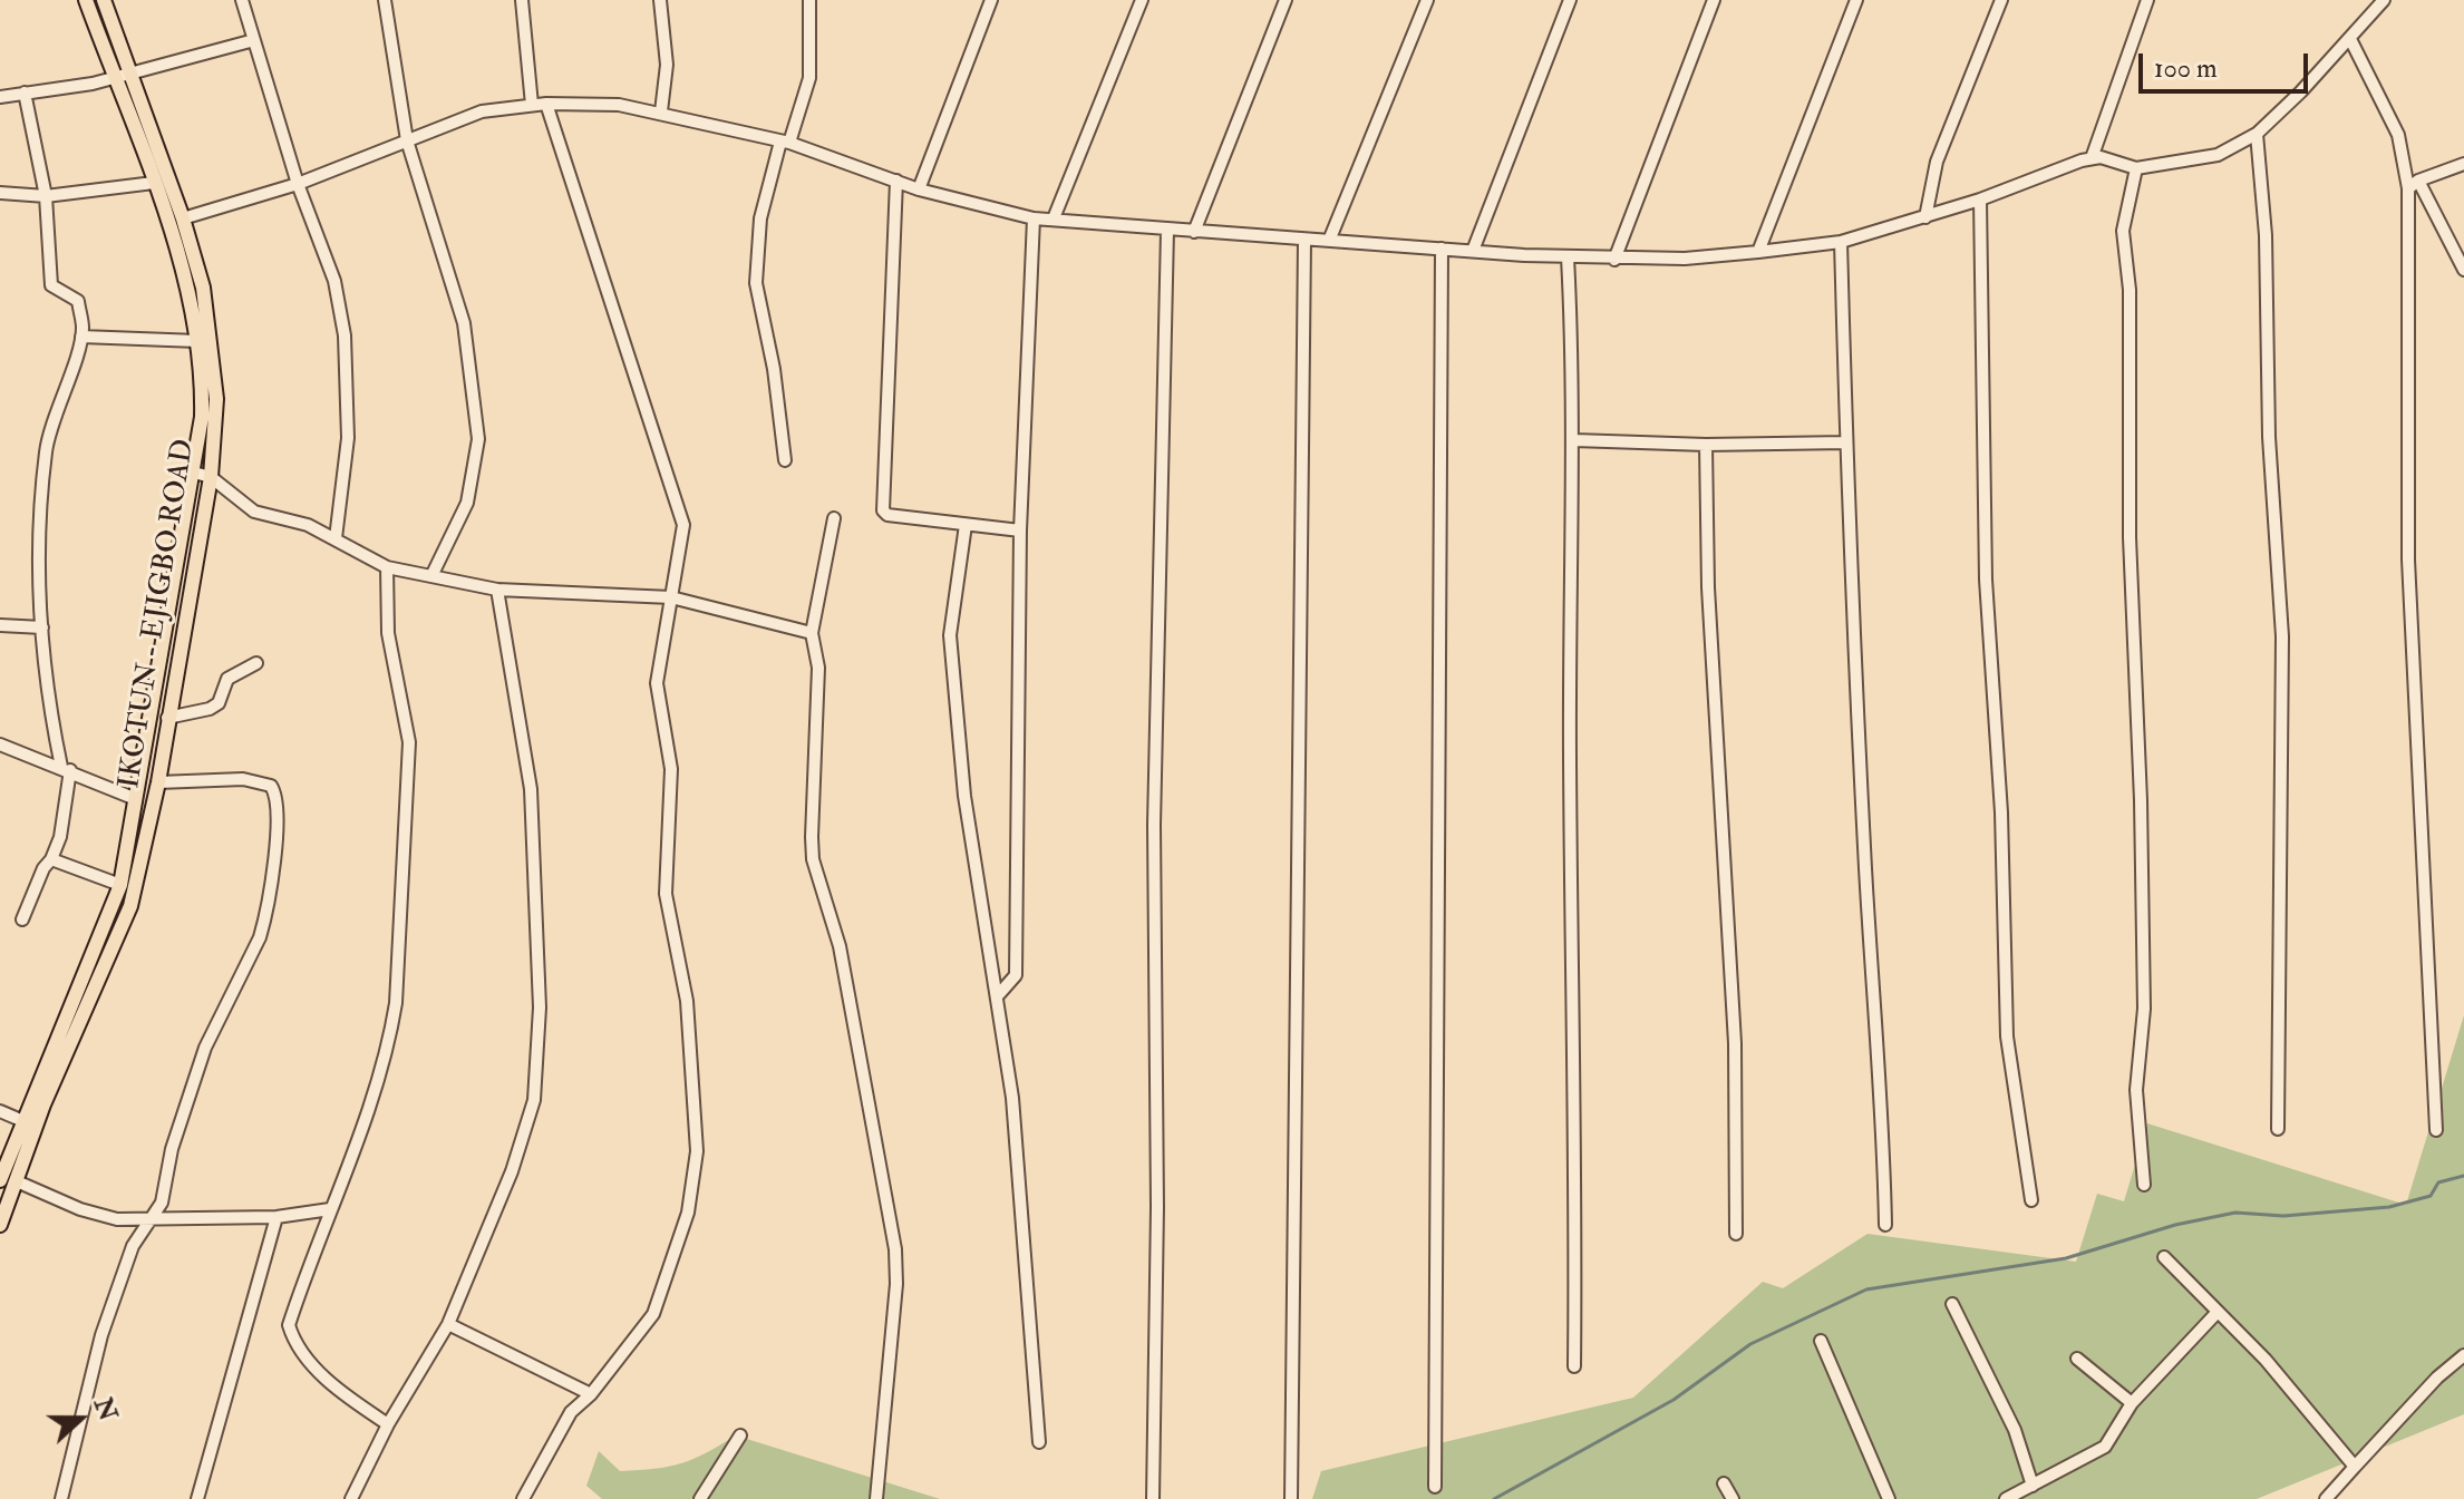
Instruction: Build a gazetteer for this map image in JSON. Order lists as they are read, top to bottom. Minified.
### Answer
{"streets":{"main road":["IKOTUN - EJIGBO ROAD"]},"scale_bar":"100 m","north":"right"}
